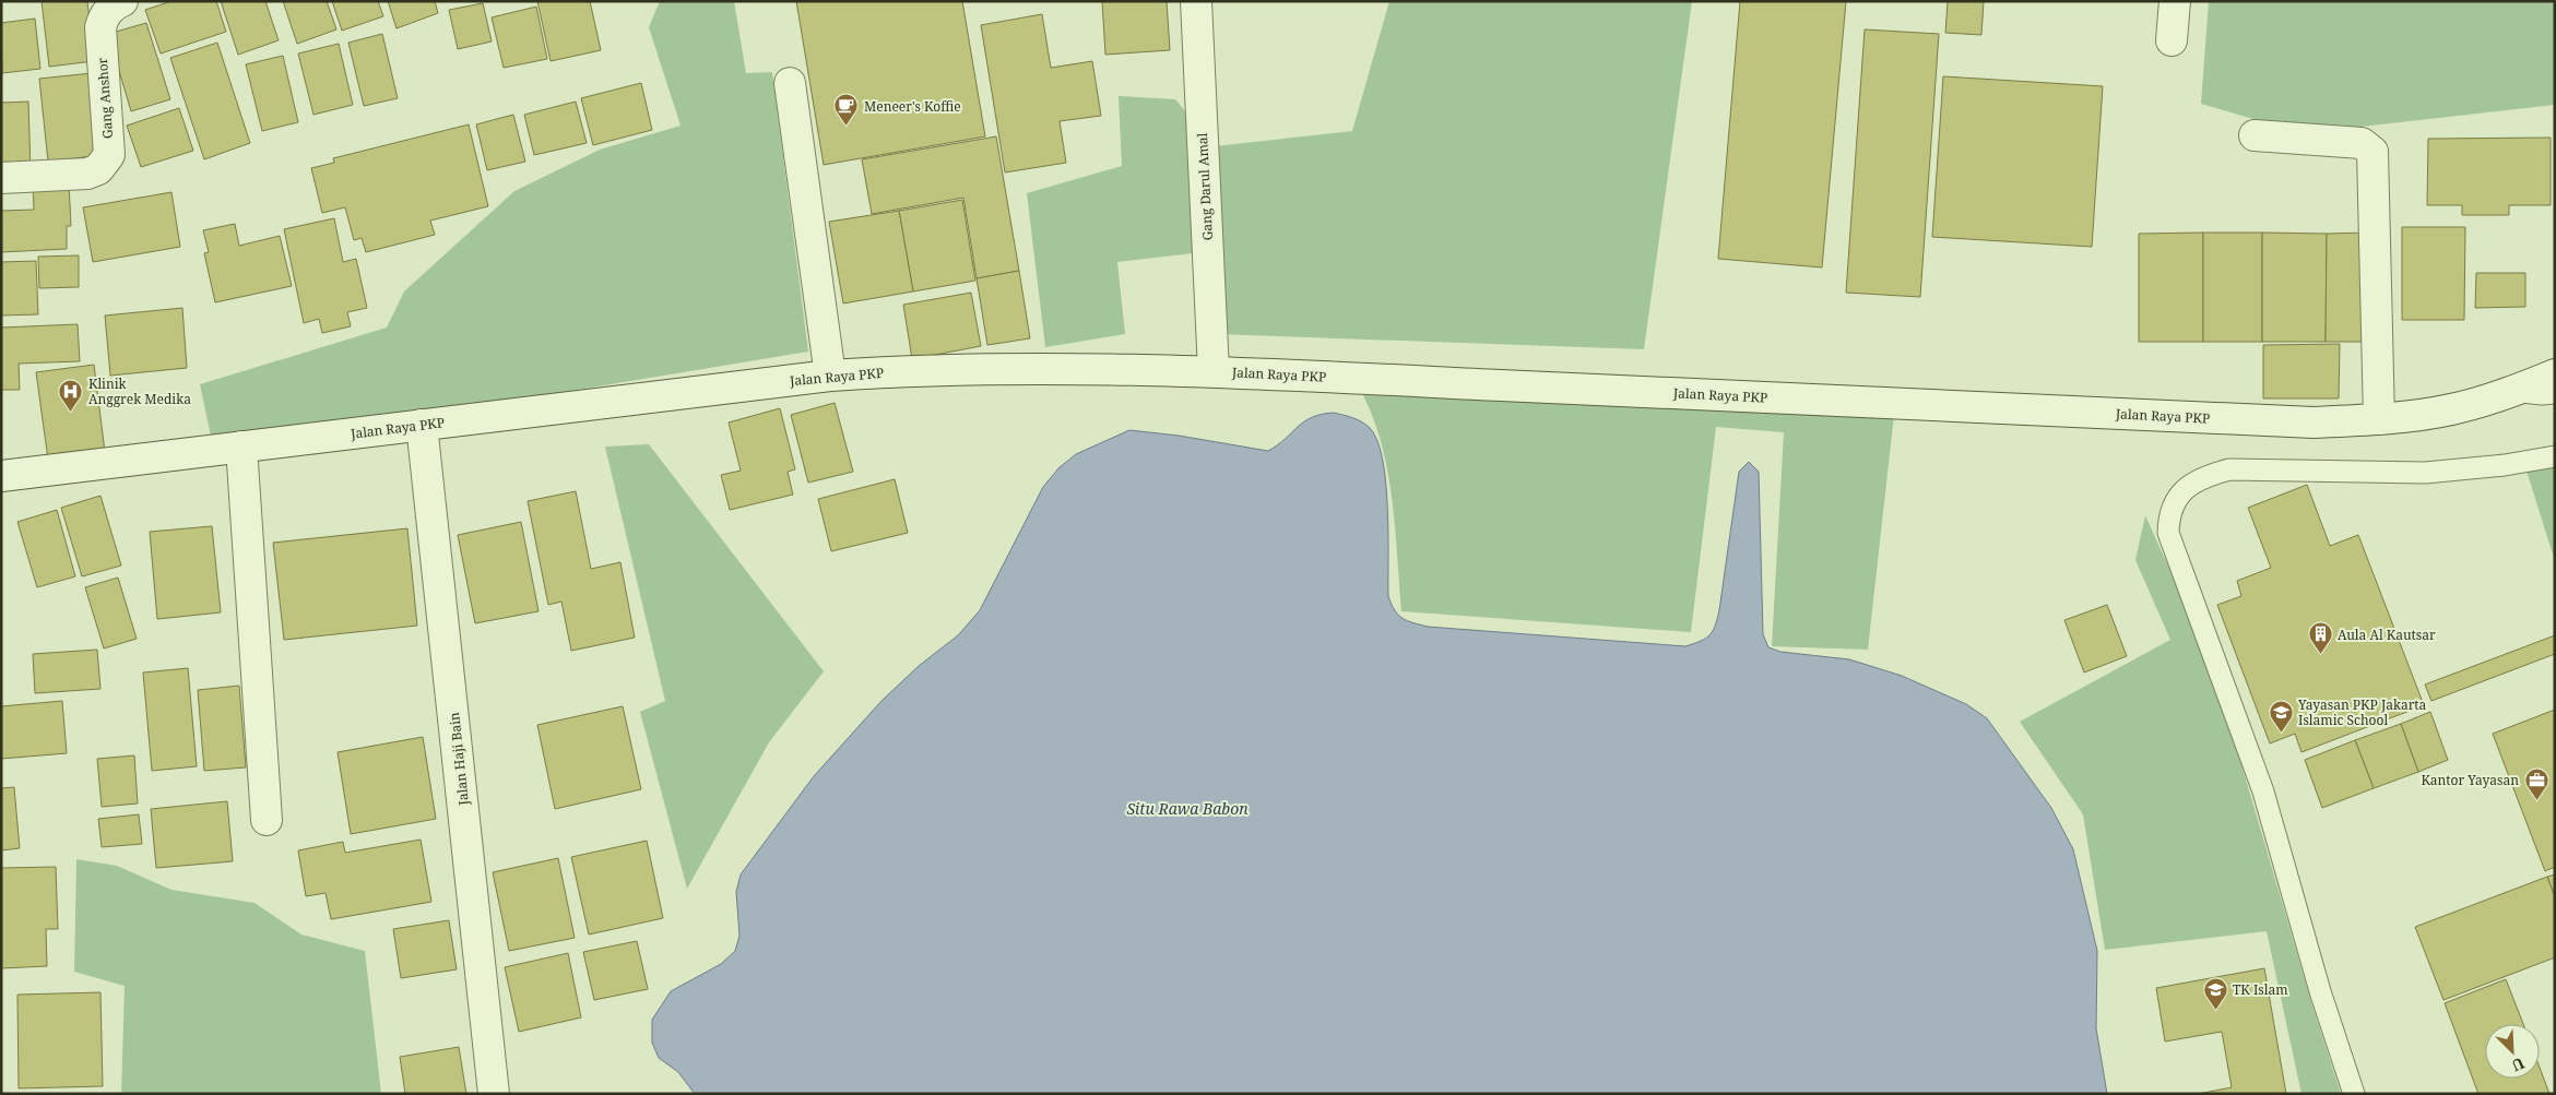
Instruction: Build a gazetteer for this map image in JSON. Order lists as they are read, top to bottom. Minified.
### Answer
{"streets":{"street":["Gang Anshor","Gang Darul Amal","Jalan Raya PKP","Jalan Haji Bain"]},"crossings":[["Gang Darul Amal","Jalan Raya PKP"],["Jalan Raya PKP","Jalan Haji Bain"]],"water":["Situ Rawa Babon"],"places":{"cafe":["Meneer's Koffie"],"hospital":["Klinik Anggrek Medika"],"building":["Aula Al Kautsar"],"school or university":["Yayasan PKP Jakarta Islamic School","TK Islam"],"office":["Kantor Yayasan"]},"north":"bottom right"}
